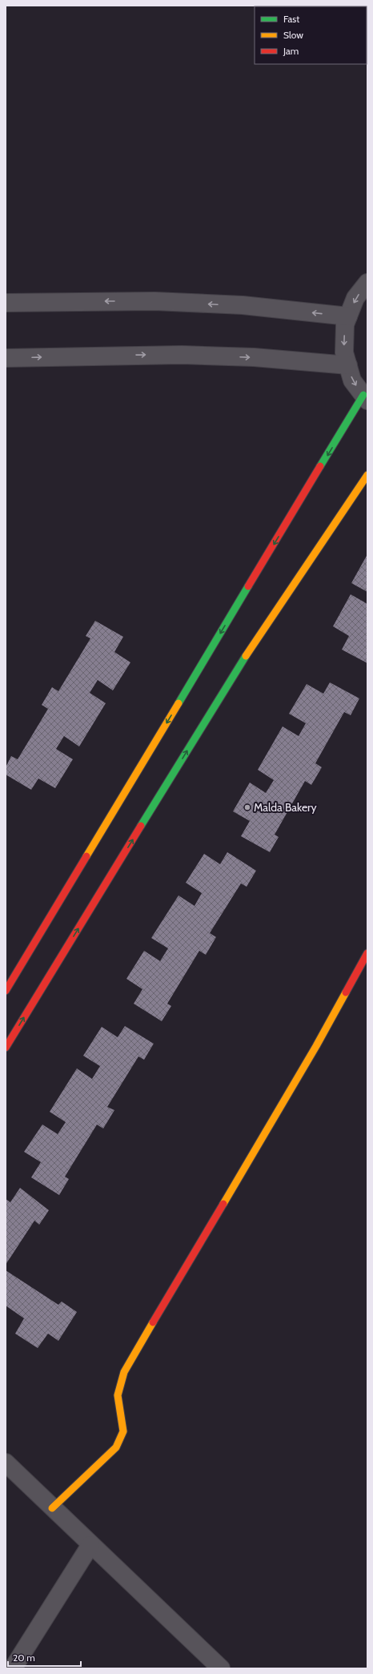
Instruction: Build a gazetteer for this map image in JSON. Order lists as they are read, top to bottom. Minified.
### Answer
{"places":["Malda Bakery"],"legend":["Fast","Slow","Jam"],"scale_bar":"20 m"}
